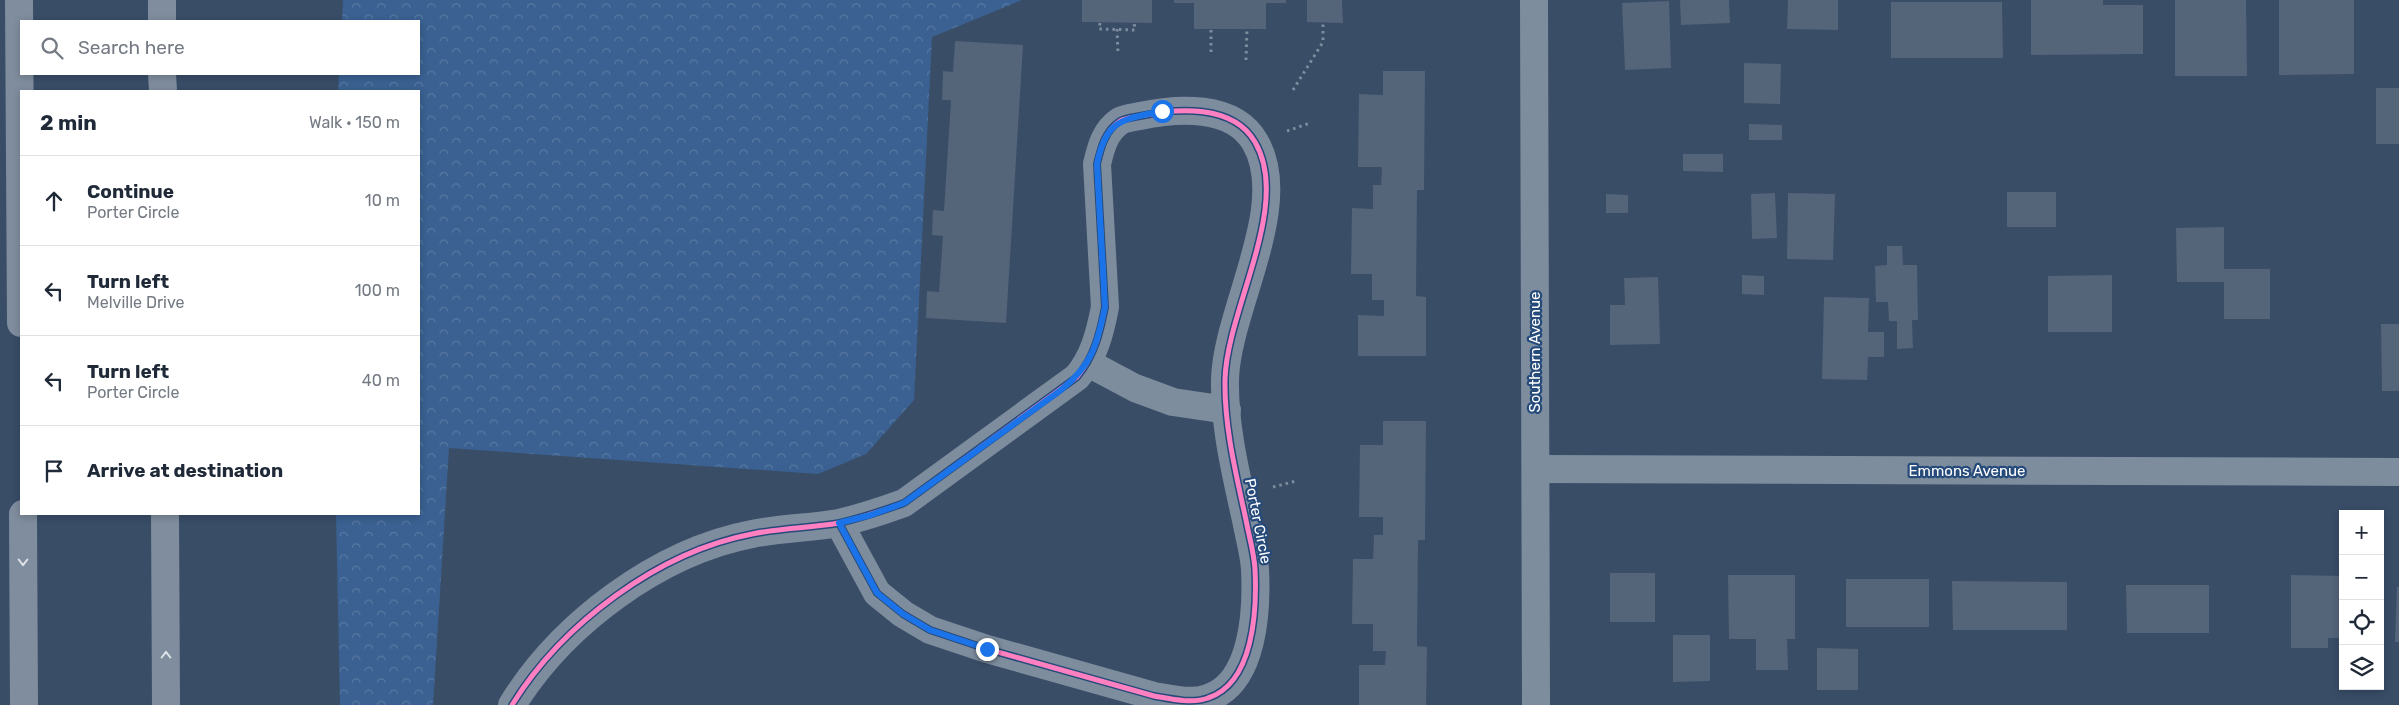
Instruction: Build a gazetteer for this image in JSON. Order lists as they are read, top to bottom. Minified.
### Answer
{"streets":{"street":["Southern Avenue","Emmons Avenue","Porter Circle"]},"crossings":[["Southern Avenue","Emmons Avenue"]],"page":{"search":"Search here","heading":["2 min","Walk · 150 m"],"list":[["Continue","Porter Circle","10 m"],["Turn left","Melville Drive","100 m"],["Turn left","Porter Circle","40 m"],"Arrive at destination"],"map_buttons":["+","−"]}}
